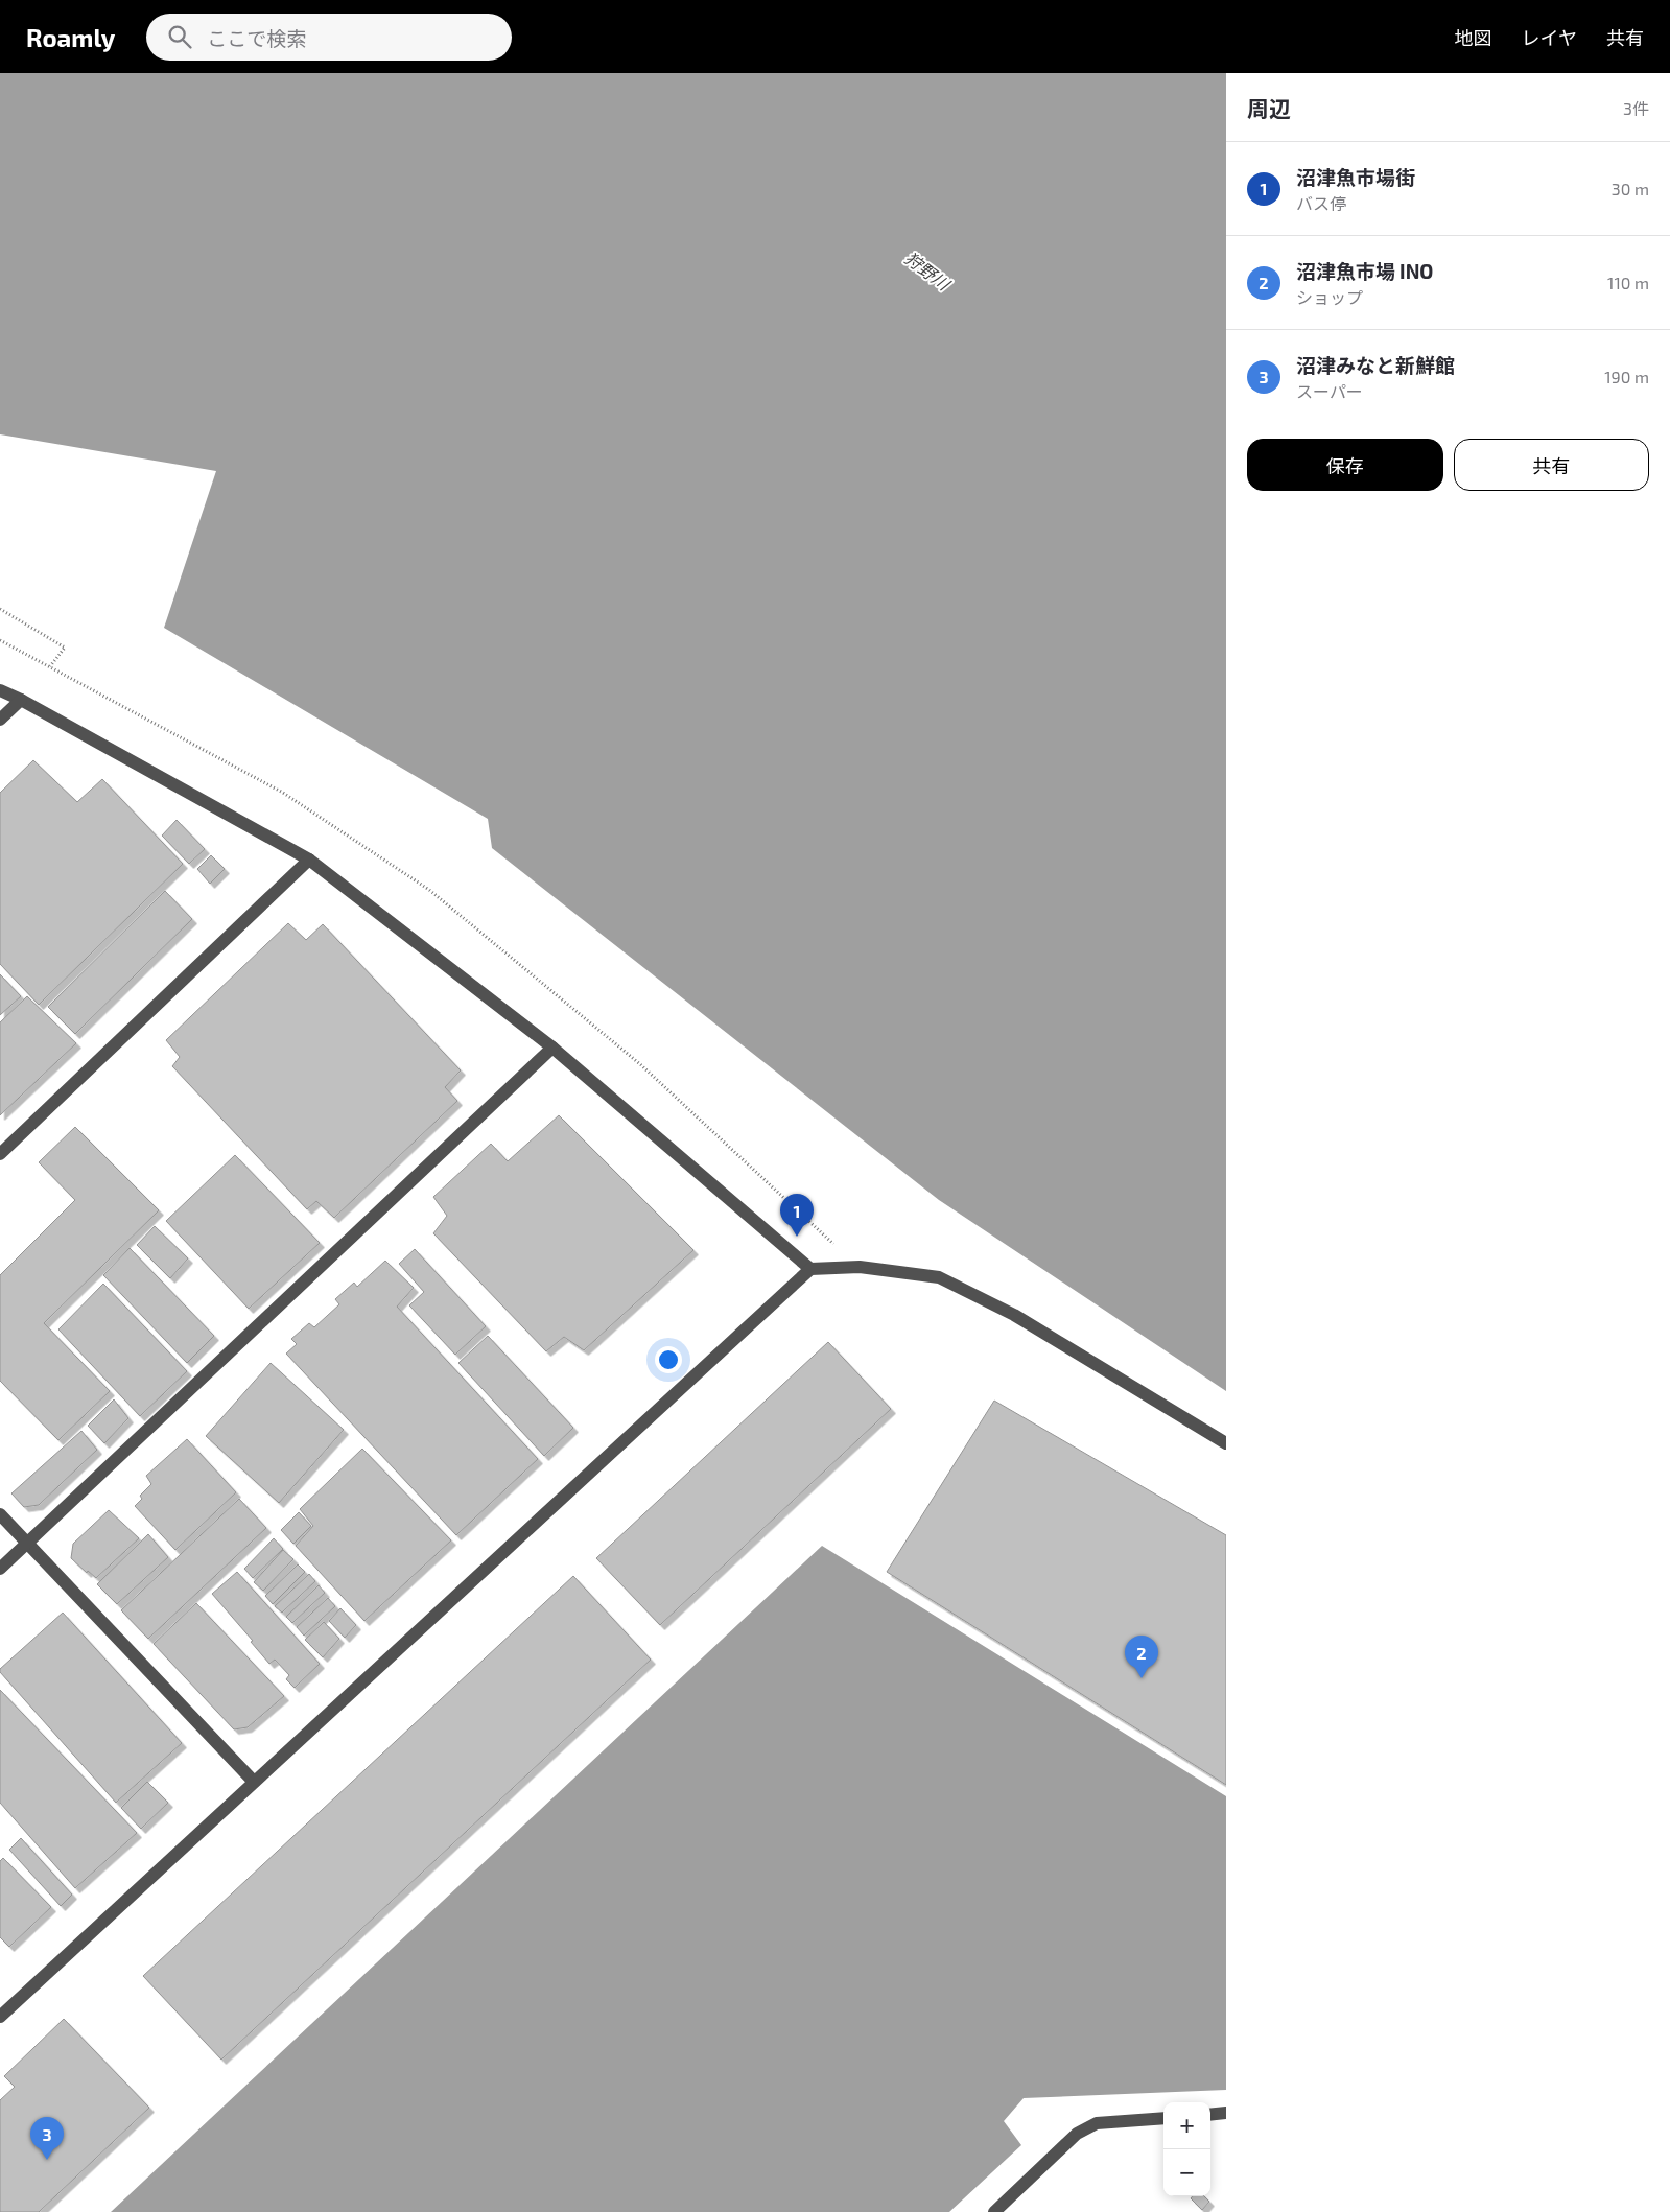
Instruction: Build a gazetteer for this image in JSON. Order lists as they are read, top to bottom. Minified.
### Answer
{"water":["狩野川"],"page":{"header":"Roamly","search":"ここで検索","nav":["地図","レイヤ","共有"],"heading":["周辺","3件"],"list":[{"mark":"1","name":"沼津魚市場街","note":"バス停","value":"30 m"},{"mark":"2","name":"沼津魚市場 INO","note":"ショップ","value":"110 m"},{"mark":"3","name":"沼津みなと新鮮館","note":"スーパー","value":"190 m"}],"buttons":["保存","共有"],"pins":["1","2","3"],"map_buttons":["+","−"]}}
